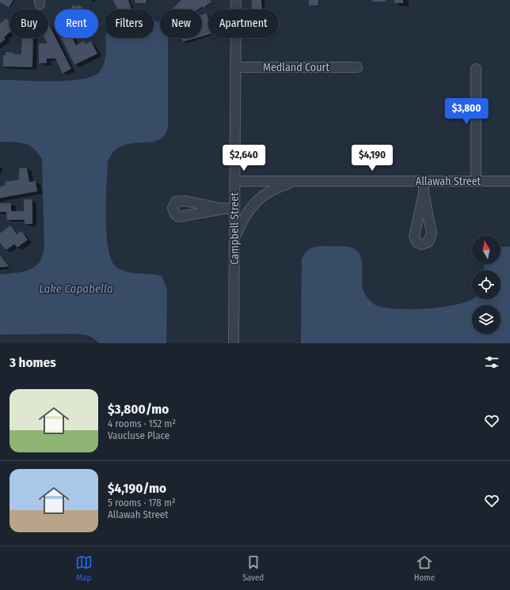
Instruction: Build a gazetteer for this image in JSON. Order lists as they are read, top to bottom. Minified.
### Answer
{"streets":{"street":["Medland Court","Allawah Street","Campbell Street"]},"crossings":[["Medland Court","Campbell Street"],["Allawah Street","Campbell Street"]],"water":["Lake Capabella"],"north":"top","page":{"chip":["Buy","Rent","Filters","New","Apartment"],"price":["$3,800","$2,640","$4,190"],"heading":"3 homes","list":[{"name":"$3,800/mo","note":"4 rooms · 152 m² · Vaucluse Place"},{"name":"$4,190/mo","note":"5 rooms · 178 m² · Allawah Street"}],"tabs":["Map","Saved","Home"]}}
